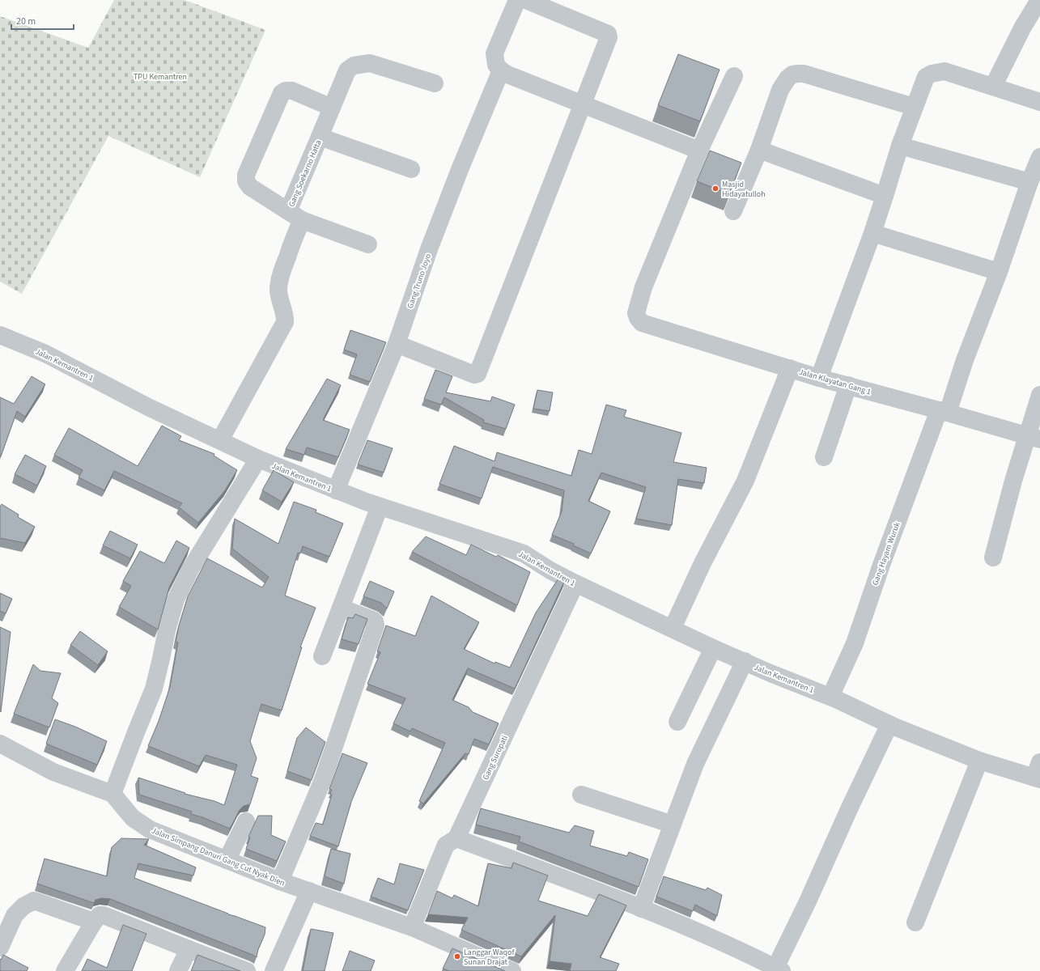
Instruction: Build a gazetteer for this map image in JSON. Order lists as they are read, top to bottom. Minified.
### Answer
{"streets":{"street":["Gang Soekarno Hatta","Gang Truno Joyo","Jalan Kemantren 1","Jalan Klayatan Gang 1","Gang Hayam Wuruk","Gang Suropati","Jalan Simpang Danuri Gang Cut Nyak Dien"]},"crossings":[["Gang Soekarno Hatta","Jalan Kemantren 1"],["Gang Truno Joyo","Jalan Kemantren 1"],["Jalan Kemantren 1","Gang Hayam Wuruk"],["Jalan Kemantren 1","Gang Suropati"],["Jalan Klayatan Gang 1","Gang Hayam Wuruk"],["Gang Suropati","Jalan Simpang Danuri Gang Cut Nyak Dien"]],"parks":["TPU Kemantren"],"places":["Masjid Hidayatulloh","Langgar Waqof Sunan Drajat"],"scale_bar":"20 m"}
